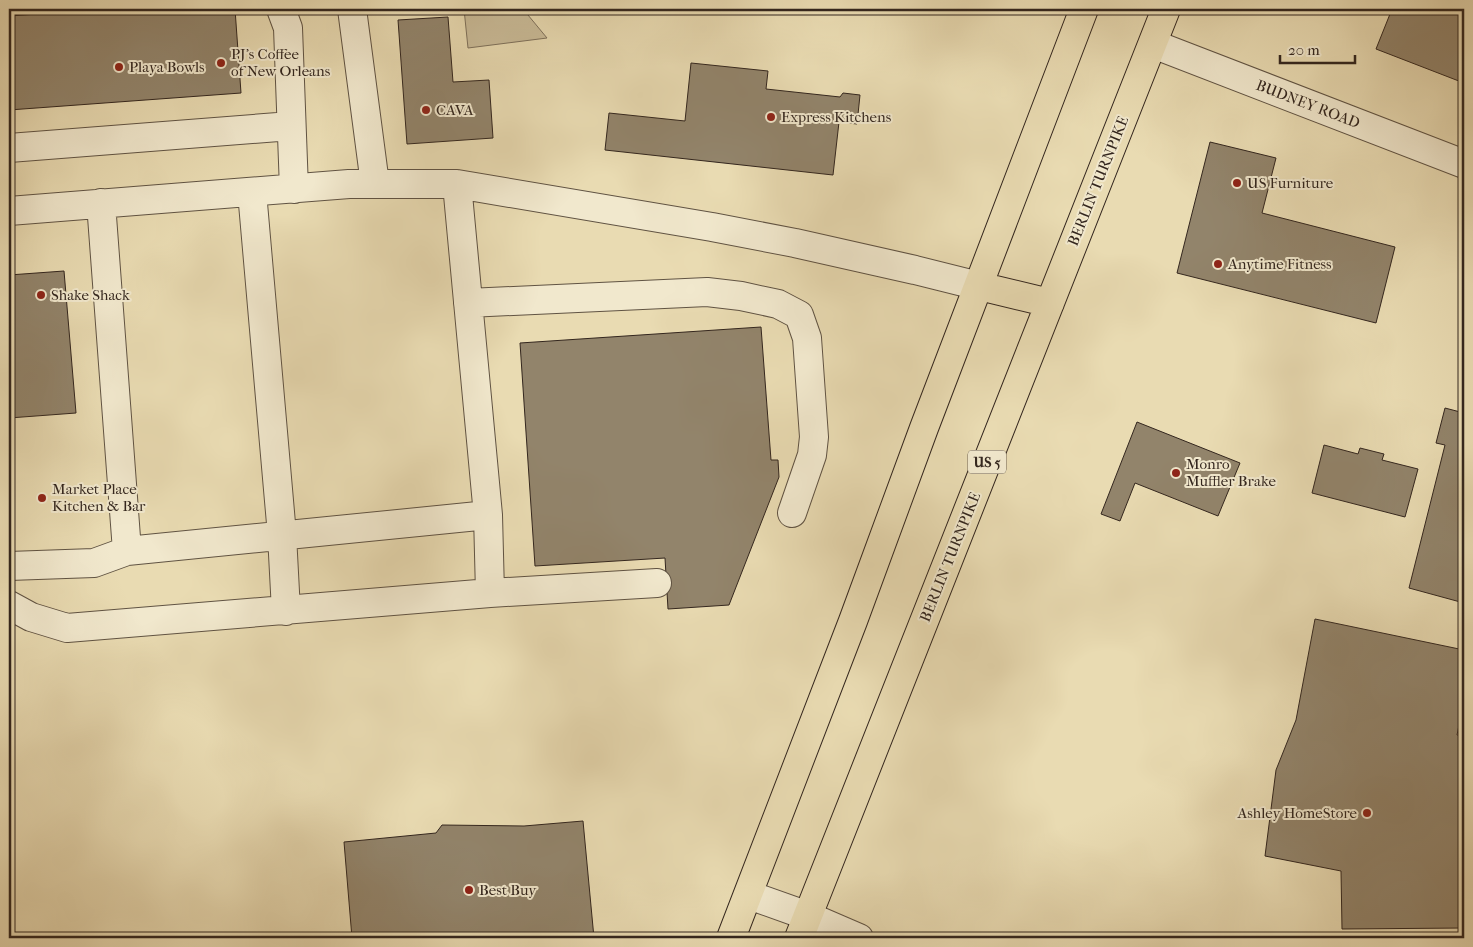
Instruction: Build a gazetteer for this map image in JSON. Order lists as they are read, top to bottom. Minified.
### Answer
{"streets":{"highway":["BERLIN TURNPIKE","US 5"],"street":["BUDNEY ROAD"]},"crossings":[["BUDNEY ROAD","BERLIN TURNPIKE"]],"places":["PJ's Coffee of New Orleans","Playa Bowls","CAVA","Express Kitchens","US Furniture","Anytime Fitness","Shake Shack","Monro Muffler Brake","Market Place Kitchen & Bar","Ashley HomeStore","Best Buy"],"scale_bar":"20 m"}
